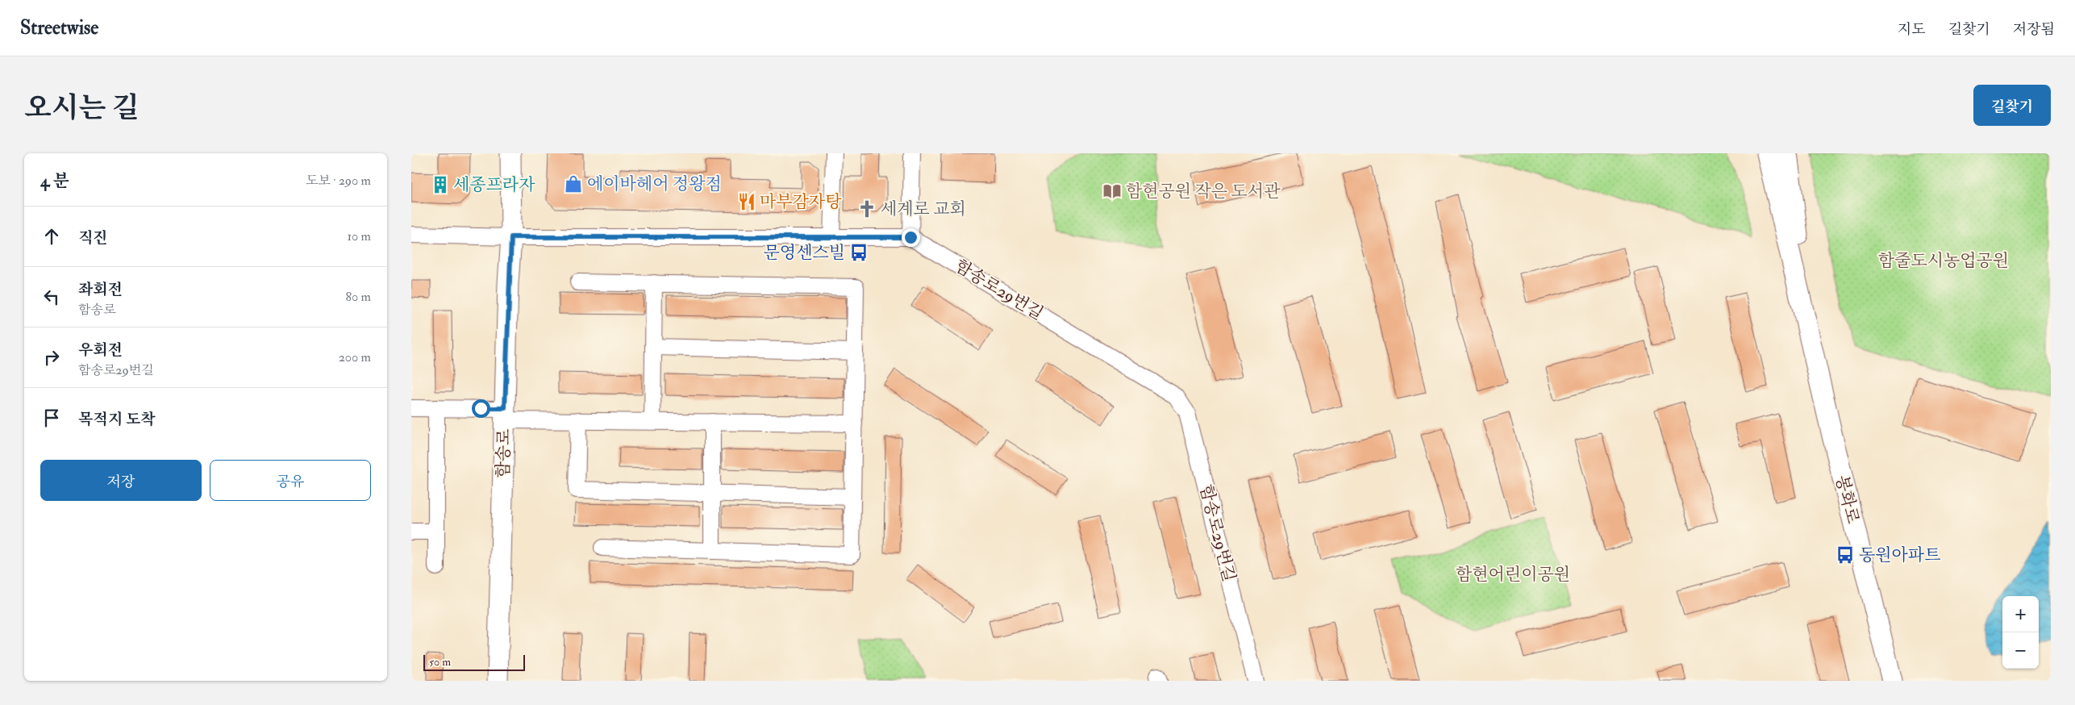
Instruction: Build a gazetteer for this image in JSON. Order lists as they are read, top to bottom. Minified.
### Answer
{"streets":{"main road":["함송로","봉화로"],"street":["함송로29번길"]},"parks":["함줄도시농업공원","함현어린이공원"],"places":{"shop":["에이바헤어 정왕점"],"building":["세종프라자"],"library":["함현공원 작은 도서관"],"restaurant":["마부감자탕"],"church":["세계로 교회"],"bus stop":["문영센스빌","동원아파트"]},"scale_bar":"50 m","page":{"header":"Streetwise","nav":["지도","길찾기","저장됨"],"title":"오시는 길","buttons":["길찾기",["저장","공유"]],"heading":["4 분","도보 · 290 m"],"list":[["직진","10 m"],["좌회전","함송로","80 m"],["우회전","함송로29번길","200 m"],"목적지 도착"],"map_buttons":["+","−"],"scale":"50 m"}}
